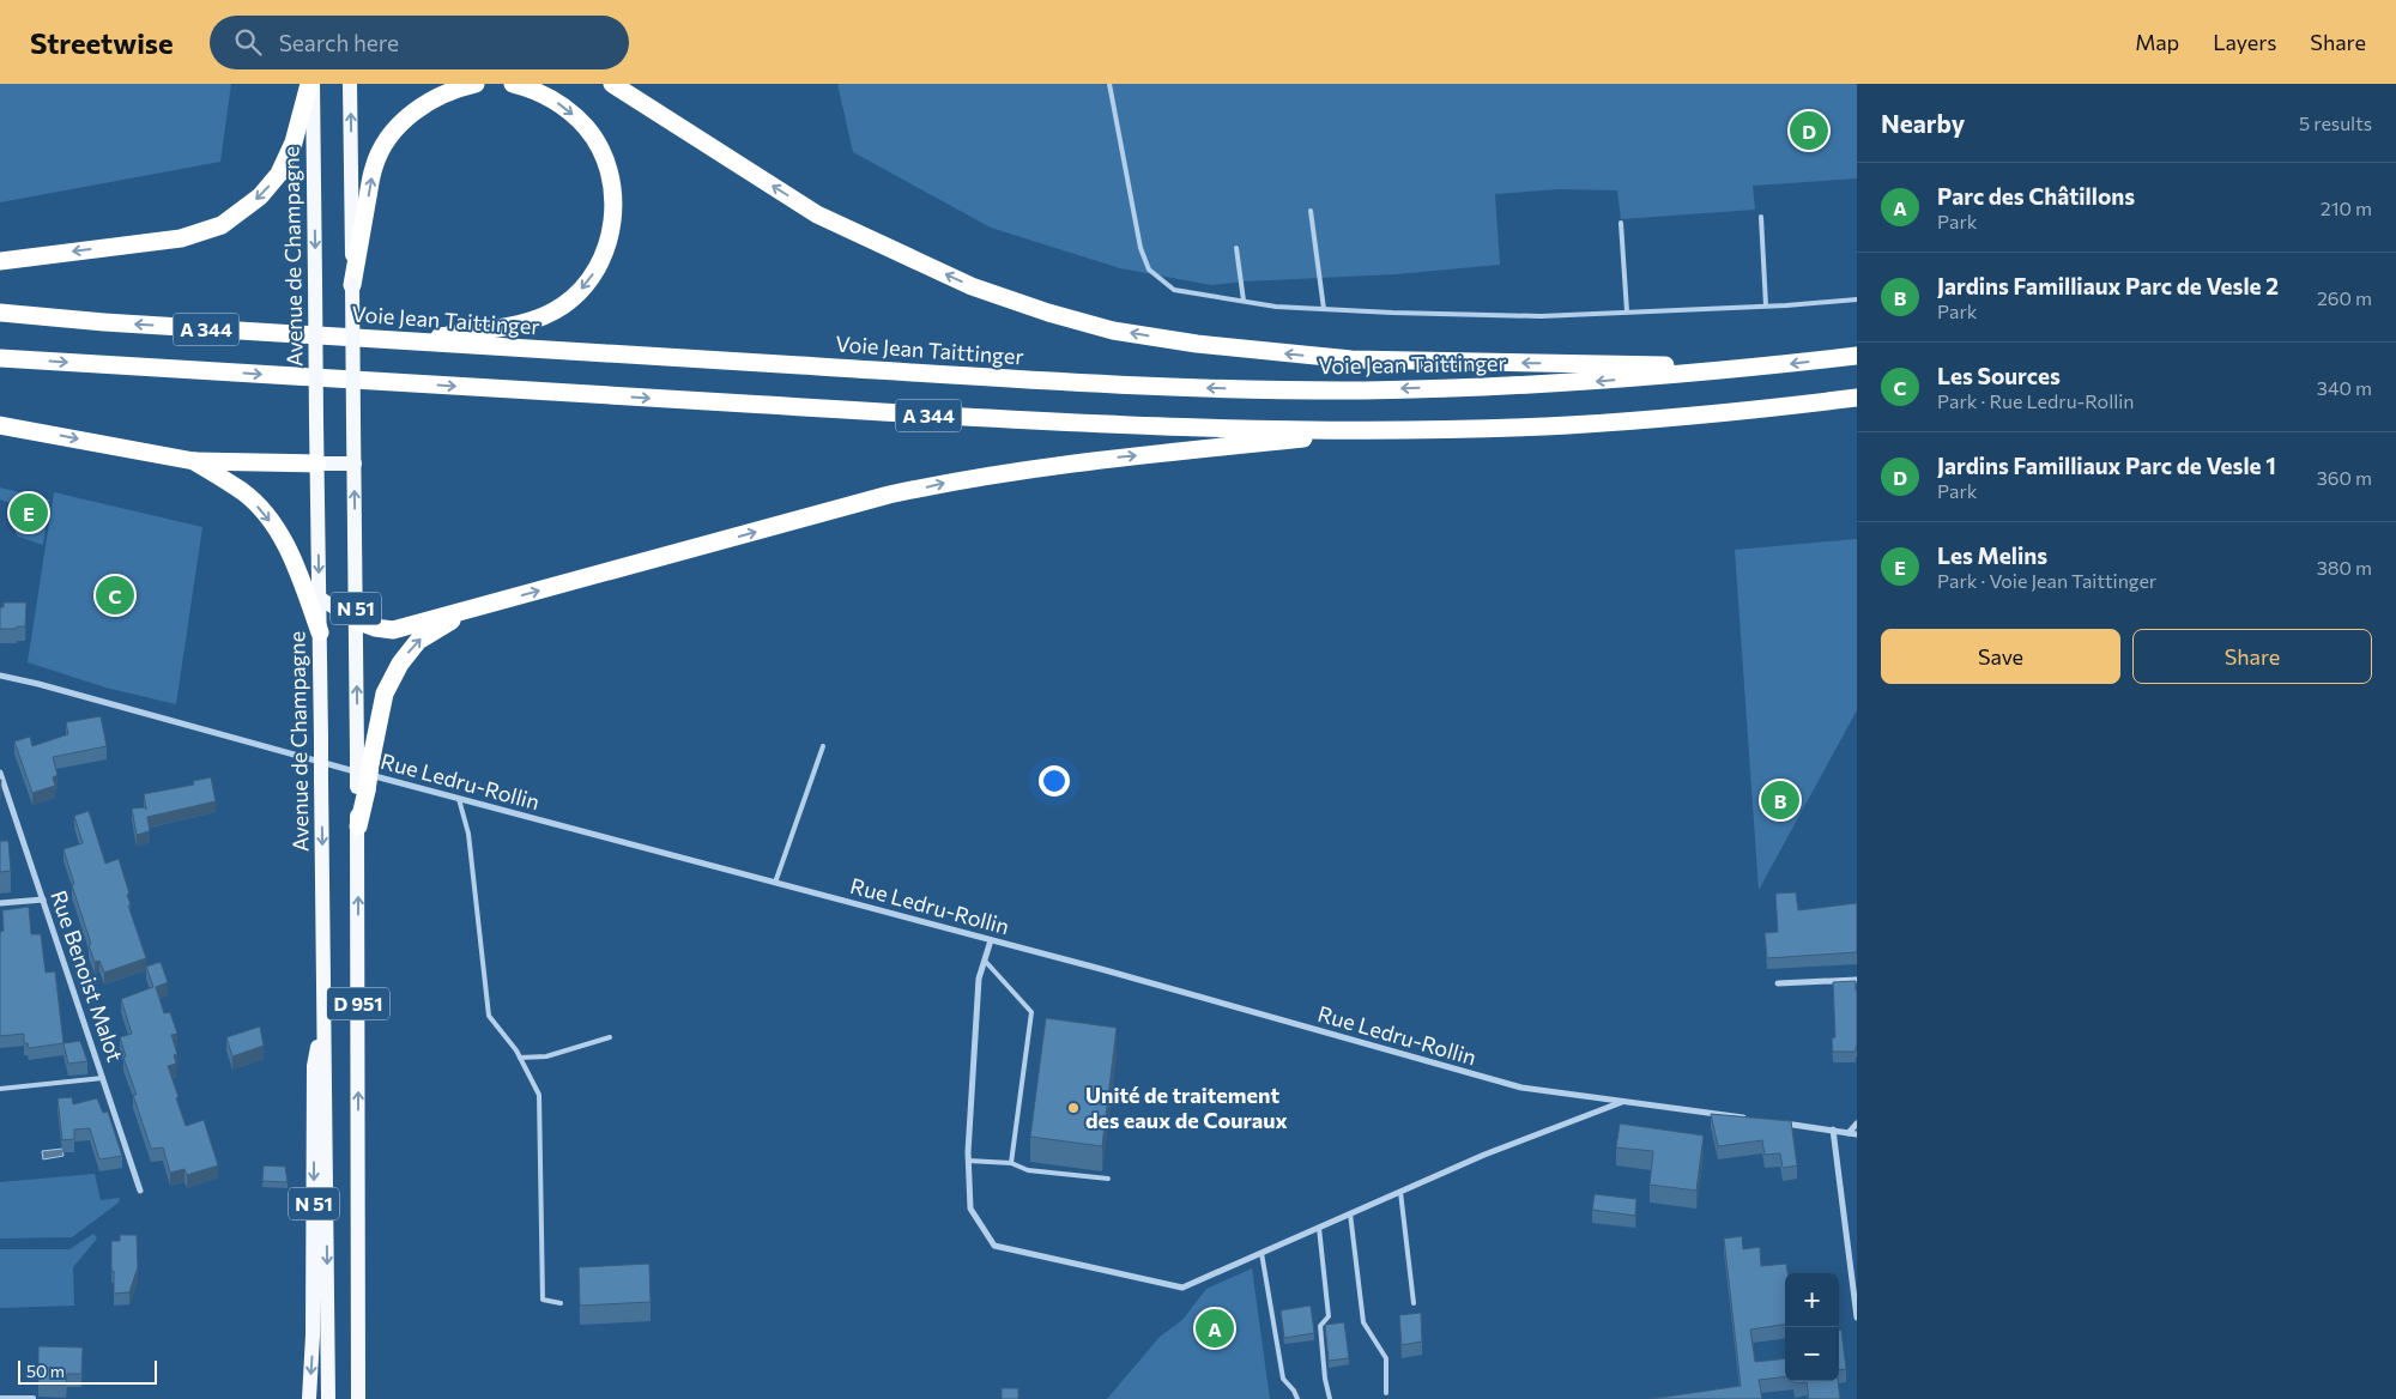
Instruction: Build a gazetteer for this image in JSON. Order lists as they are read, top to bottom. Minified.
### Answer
{"streets":{"highway":["Voie Jean Taittinger","A 344"],"main road":["Avenue de Champagne","N 51","D 951"],"street":["Rue Ledru-Rollin","Rue Benoist Malot"]},"crossings":[["Avenue de Champagne","N 51"]],"places":["Unité de traitement des eaux de Couraux"],"scale_bar":"50 m","page":{"header":"Streetwise","search":"Search here","nav":["Map","Layers","Share"],"heading":["Nearby","5 results"],"pins":["D","E","C","B","A"],"list":[{"mark":"A","name":"Parc des Châtillons","note":"Park","value":"210 m"},{"mark":"B","name":"Jardins Familliaux Parc de Vesle 2","note":"Park","value":"260 m"},{"mark":"C","name":"Les Sources","note":"Park · Rue Ledru-Rollin","value":"340 m"},{"mark":"D","name":"Jardins Familliaux Parc de Vesle 1","note":"Park","value":"360 m"},{"mark":"E","name":"Les Melins","note":"Park · Voie Jean Taittinger","value":"380 m"}],"buttons":["Save","Share"],"map_buttons":["+","−"],"scale":"50 m"}}
